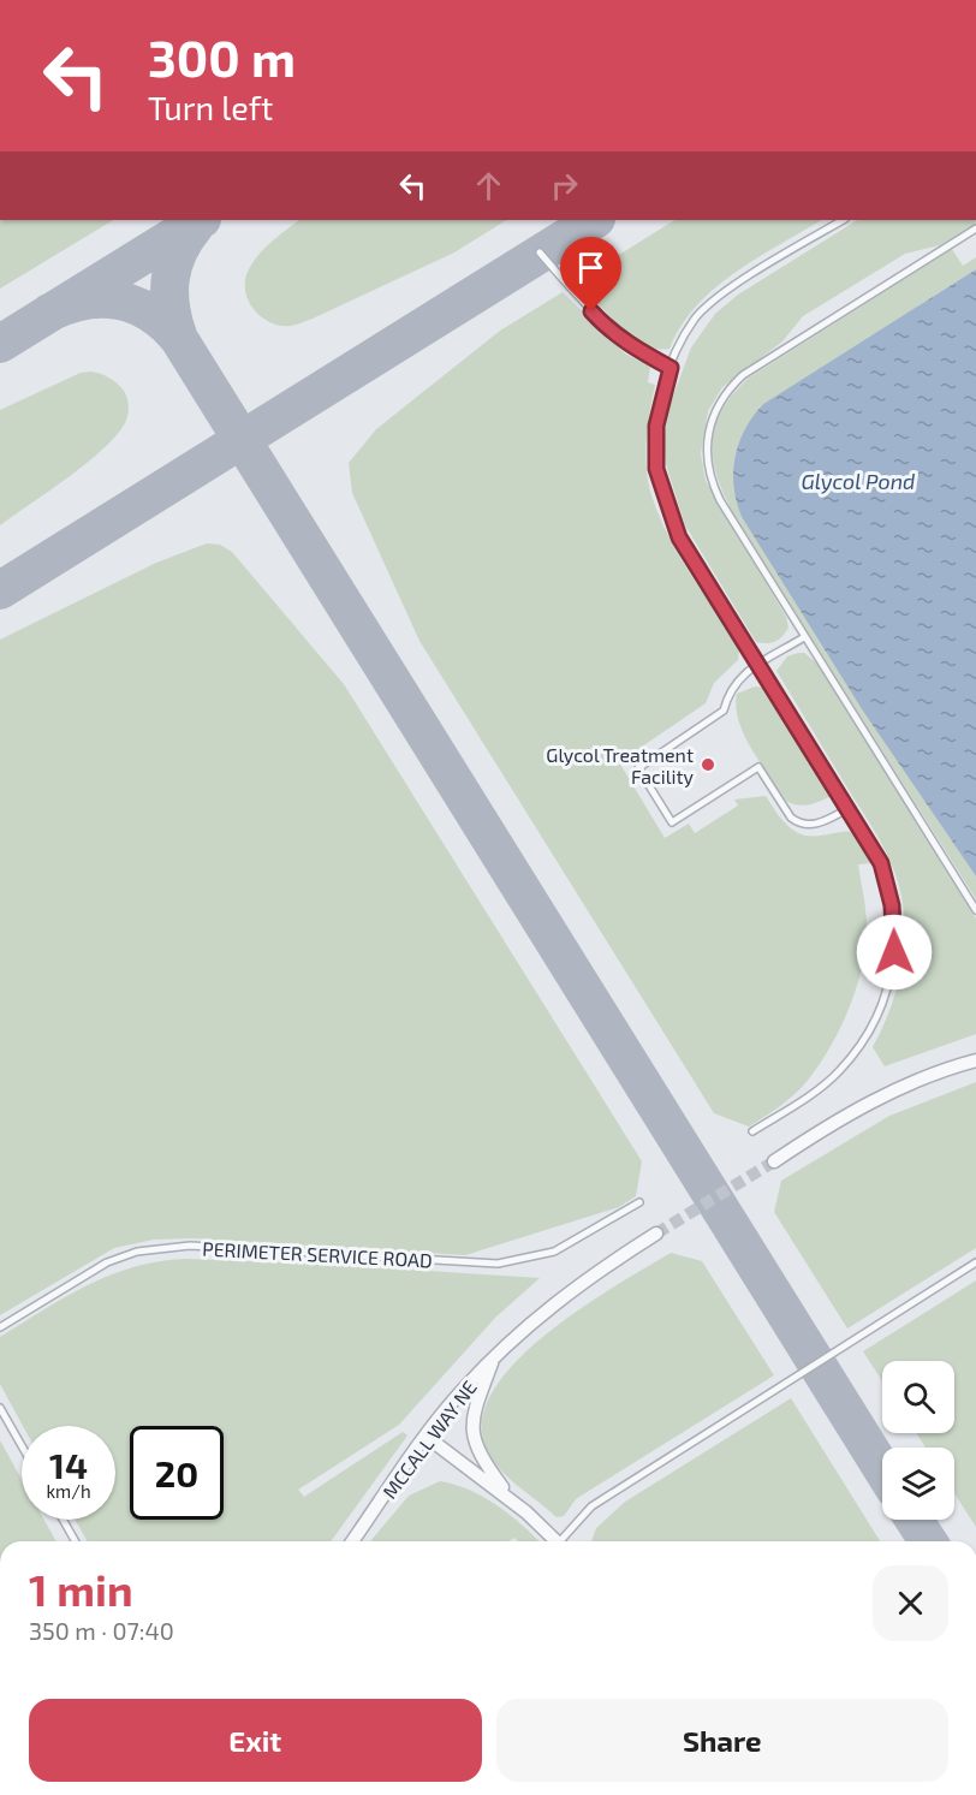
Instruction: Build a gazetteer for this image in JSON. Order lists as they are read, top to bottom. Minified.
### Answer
{"streets":{"street":["MCCALL WAY NE"],"lane":["PERIMETER SERVICE ROAD"]},"water":["Glycol Pond"],"places":["Glycol Treatment Facility"],"page":{"turn":["300 m","Turn left"],"speed":"14 km/h","limit":"20","heading":["1 min","350 m · 07:40"],"buttons":["Exit","Share"]}}
